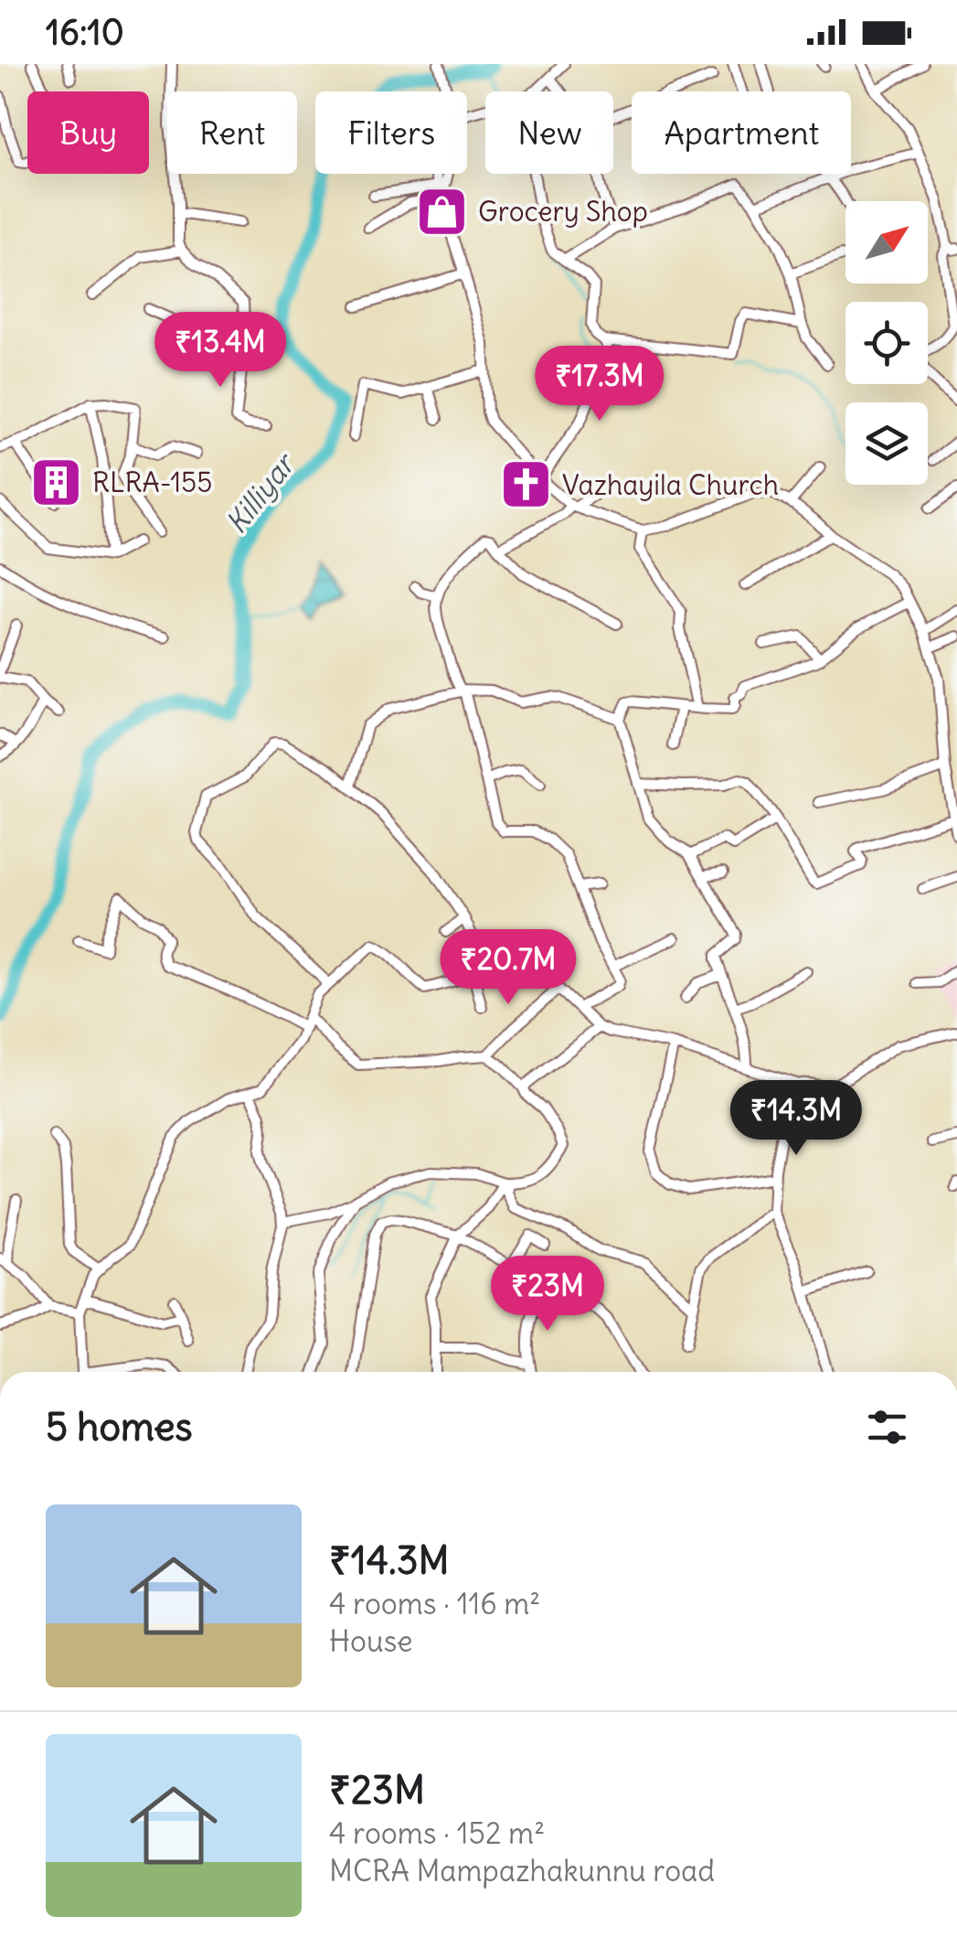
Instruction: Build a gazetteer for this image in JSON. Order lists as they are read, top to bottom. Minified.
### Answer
{"water":["Killiyar"],"places":{"shop":["Grocery Shop"],"building":["RLRA-155"],"church":["Vazhayila Church"]},"north":"top right","page":{"status":"16:10","chip":["Buy","Rent","Filters","New","Apartment"],"price":["₹13.4M","₹17.3M","₹20.7M","₹14.3M","₹23M"],"heading":"5 homes","list":[{"name":"₹14.3M","note":"4 rooms · 116 m² · House"},{"name":"₹23M","note":"4 rooms · 152 m² · MCRA Mampazhakunnu road"}]}}
